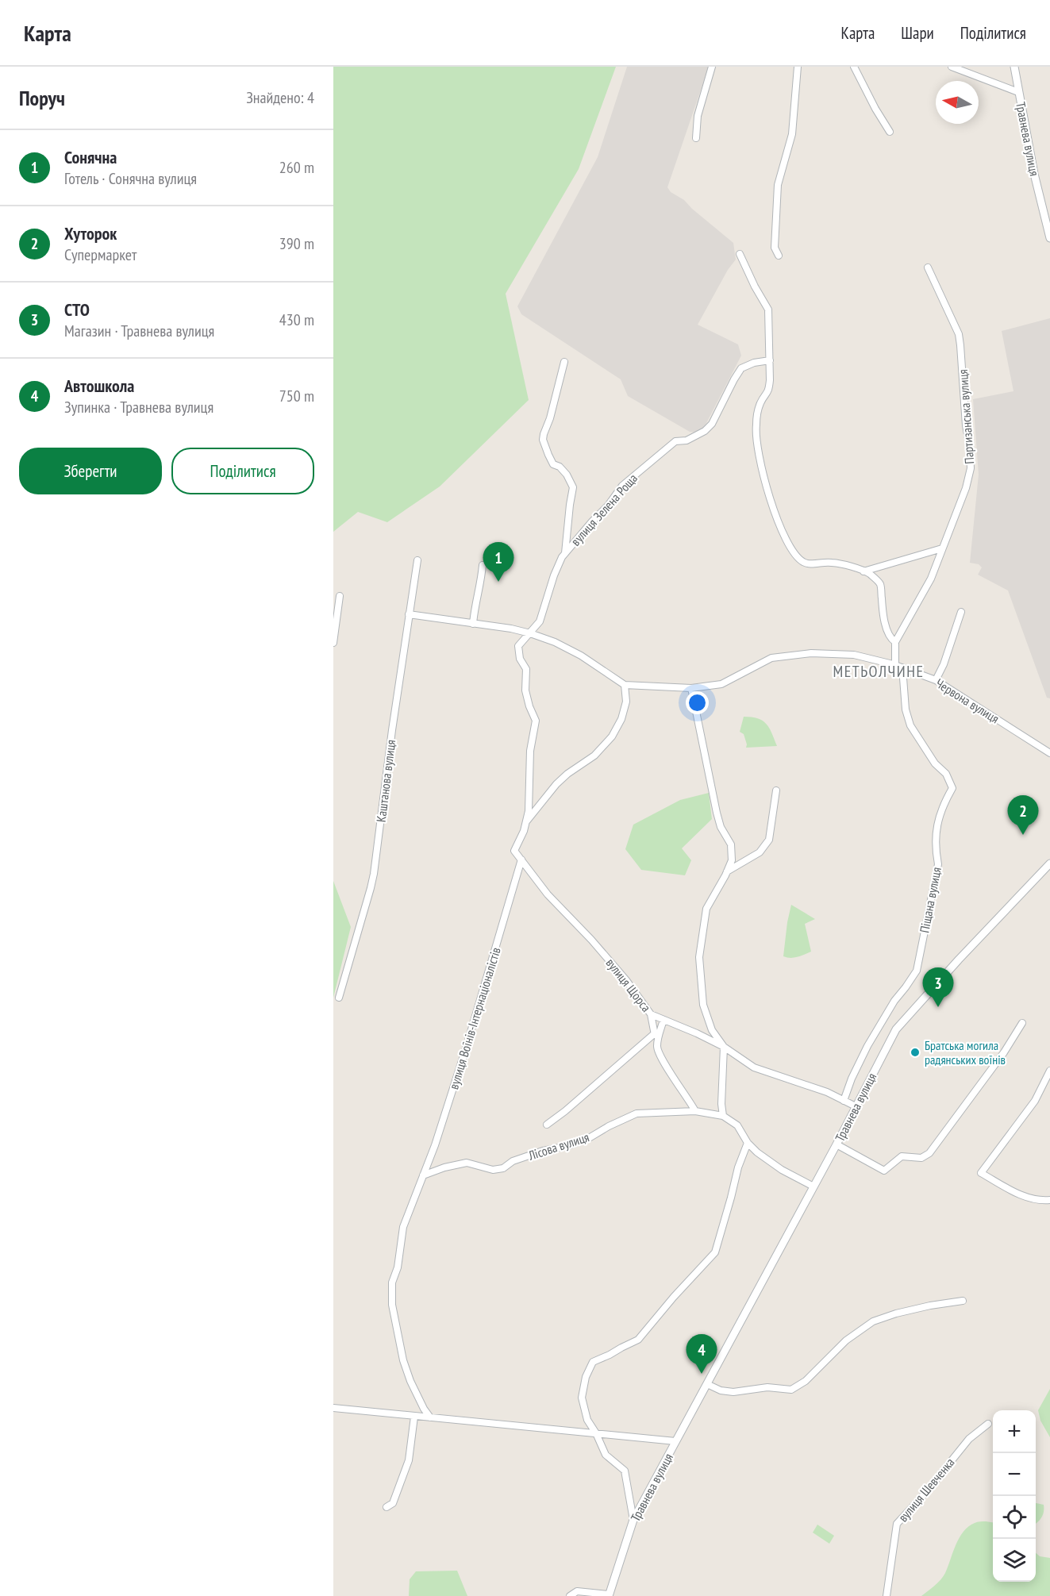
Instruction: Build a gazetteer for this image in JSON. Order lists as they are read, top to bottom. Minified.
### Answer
{"streets":{"street":["Травнева вулиця","Партизанська вулиця","вулиця Зелена Роща","Червона вулиця","Каштанова вулиця","Піщана вулиця","вулиця Щорса","вулиця Воїнів-Інтернаціоналістів","Лісова вулиця","вулиця Шевченка"]},"crossings":[["Травнева вулиця","вулиця Щорса"],["вулиця Зелена Роща","вулиця Щорса"],["Червона вулиця","Піщана вулиця"],["Червона вулиця","вулиця Щорса"],["Піщана вулиця","вулиця Щорса"],["вулиця Щорса","вулиця Воїнів-Інтернаціоналістів"],["вулиця Воїнів-Інтернаціоналістів","Лісова вулиця"]],"districts":["МЕТЬОЛЧИНЕ"],"places":["Братська могила радянських воїнів"],"north":"left","page":{"header":"Карта","nav":["Карта","Шари","Поділитися"],"heading":["Поруч","Знайдено: 4"],"list":[{"mark":"1","name":"Сонячна","note":"Готель · Сонячна вулиця","value":"260 m"},{"mark":"2","name":"Хуторок","note":"Супермаркет","value":"390 m"},{"mark":"3","name":"СТО","note":"Магазин · Травнева вулиця","value":"430 m"},{"mark":"4","name":"Автошкола","note":"Зупинка · Травнева вулиця","value":"750 m"}],"buttons":["Зберегти","Поділитися"],"pins":["1","2","3","4"],"map_buttons":["+","−"]}}
